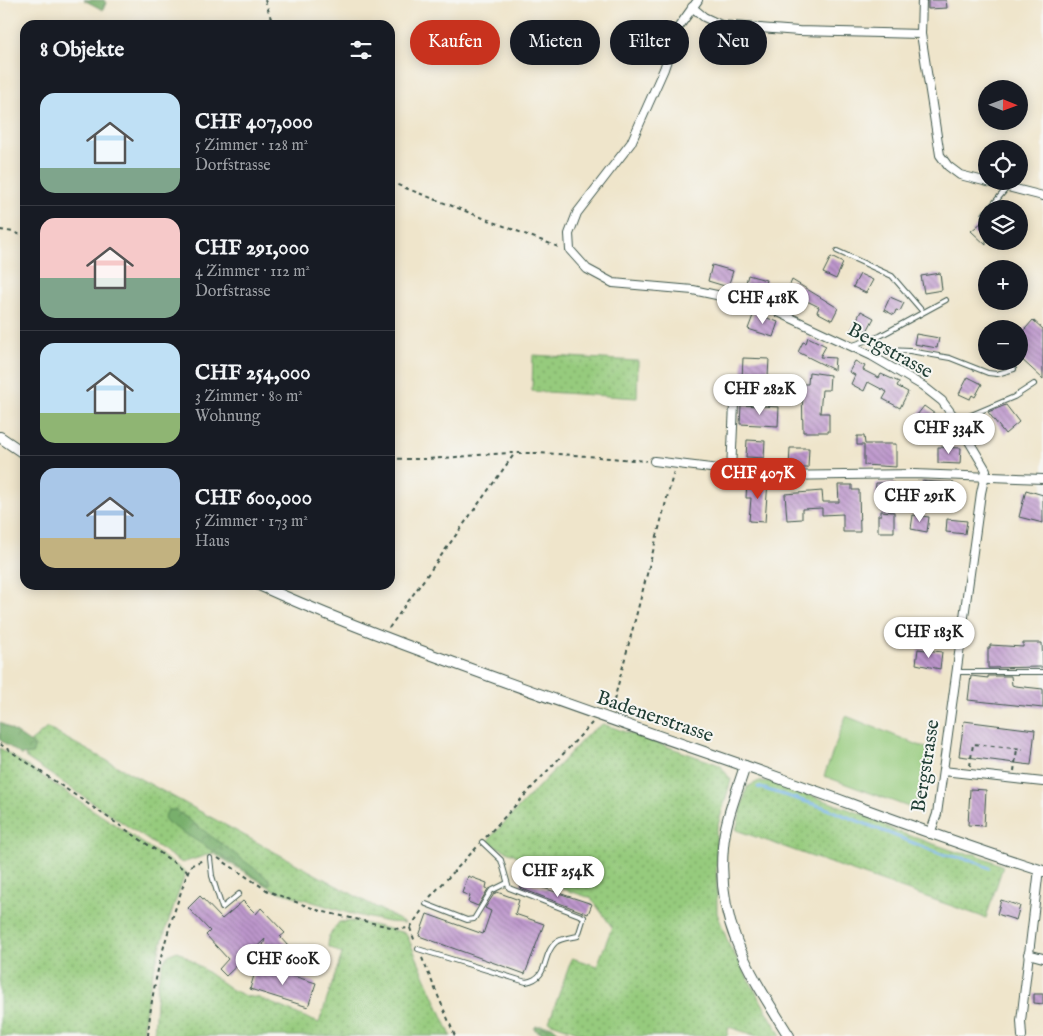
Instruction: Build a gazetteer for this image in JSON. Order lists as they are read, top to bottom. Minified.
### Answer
{"streets":{"street":["Bergstrasse","Badenerstrasse"]},"crossings":[["Bergstrasse","Badenerstrasse"]],"north":"right","page":{"chip":["Kaufen","Mieten","Filter","Neu"],"heading":"8 Objekte","map_buttons":["+","−"],"list":[{"name":"CHF 407,000","note":"5 Zimmer · 128 m² · Dorfstrasse"},{"name":"CHF 291,000","note":"4 Zimmer · 112 m² · Dorfstrasse"},{"name":"CHF 254,000","note":"3 Zimmer · 80 m² · Wohnung"},{"name":"CHF 600,000","note":"5 Zimmer · 173 m² · Haus"}],"price":["CHF 418K","CHF 282K","CHF 334K","CHF 407K","CHF 291K","CHF 183K","CHF 254K","CHF 600K"]}}
